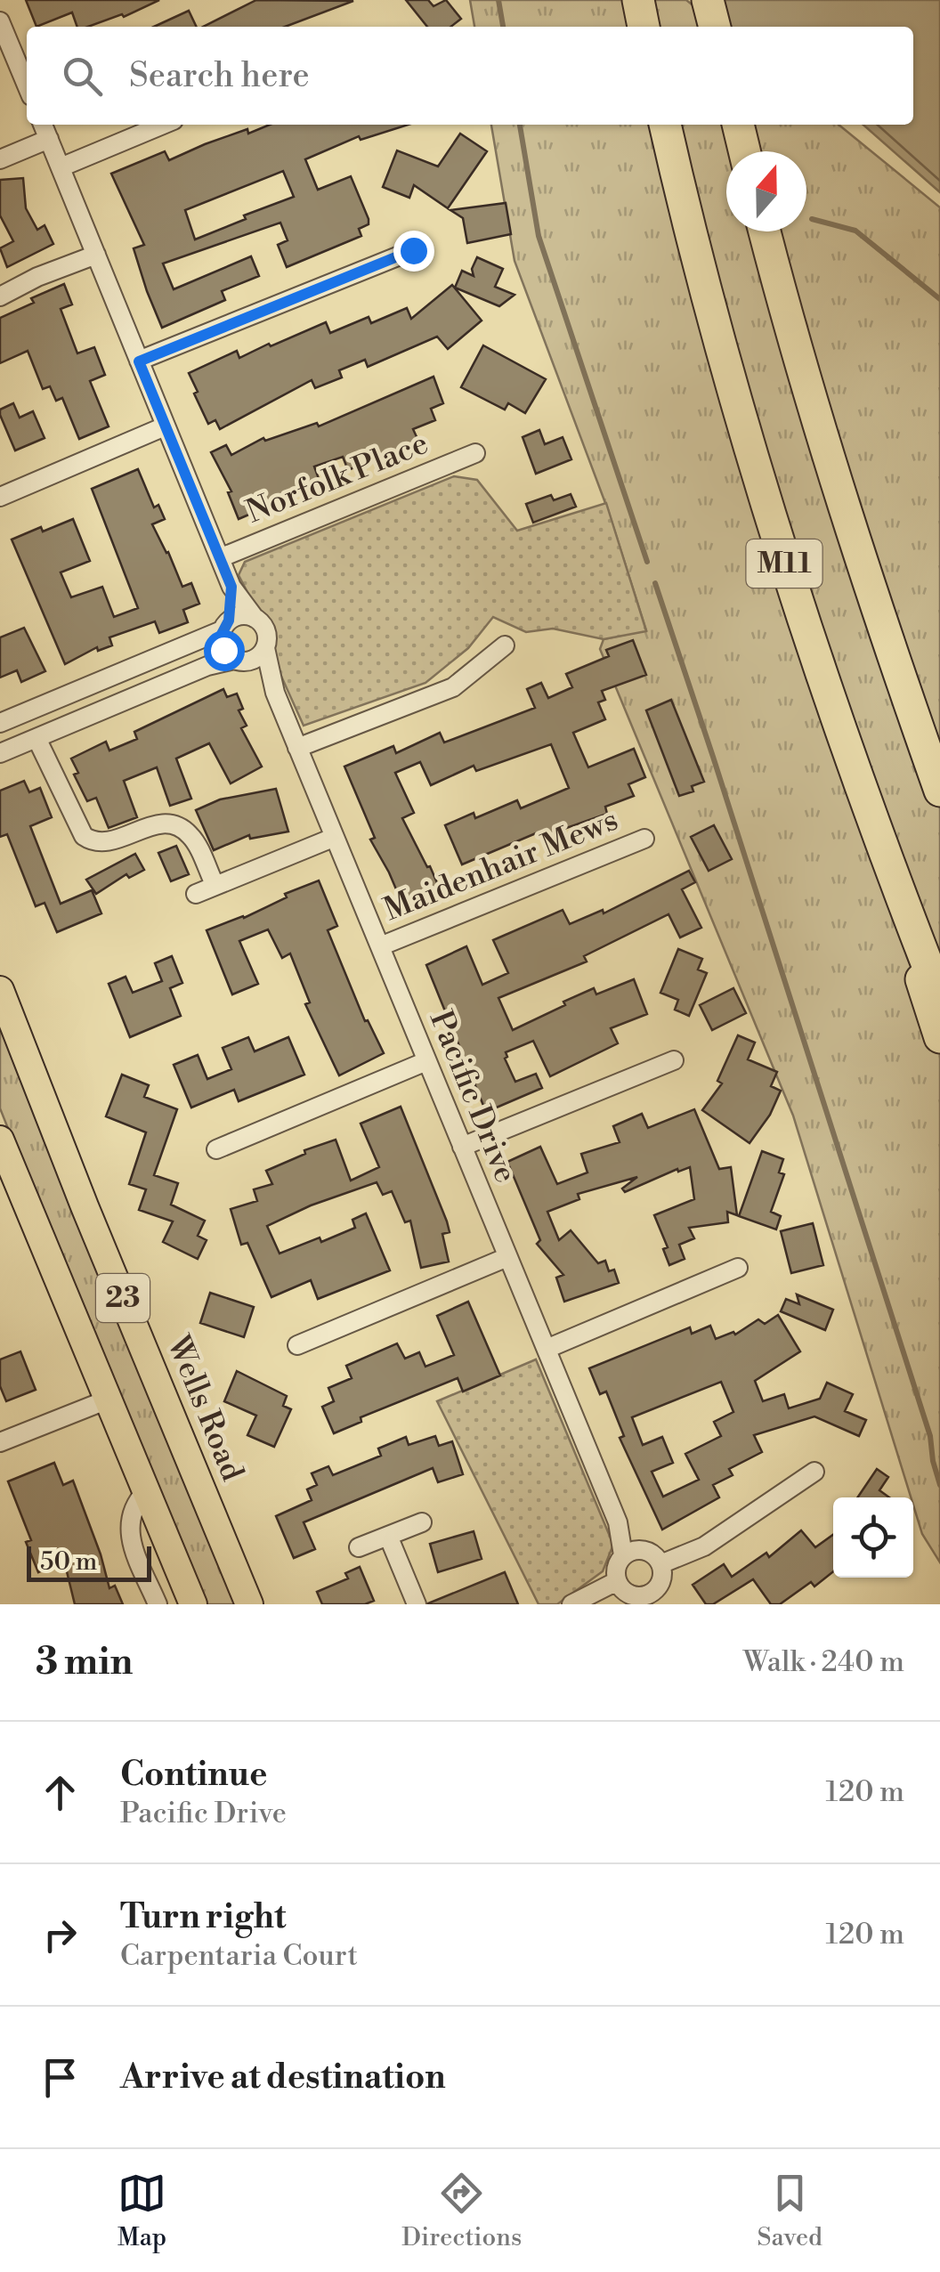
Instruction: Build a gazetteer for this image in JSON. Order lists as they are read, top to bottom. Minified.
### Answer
{"streets":{"highway":["M11"],"main road":["23","Wells Road"],"street":["Norfolk Place","Maidenhair Mews","Pacific Drive"]},"crossings":[["Maidenhair Mews","Pacific Drive"]],"scale_bar":"50 m","north":"top","page":{"search":"Search here","scale":"50 m","heading":["3 min","Walk · 240 m"],"list":[["Continue","Pacific Drive","120 m"],["Turn right","Carpentaria Court","120 m"],"Arrive at destination"],"nav":["Map","Directions","Saved"]}}
